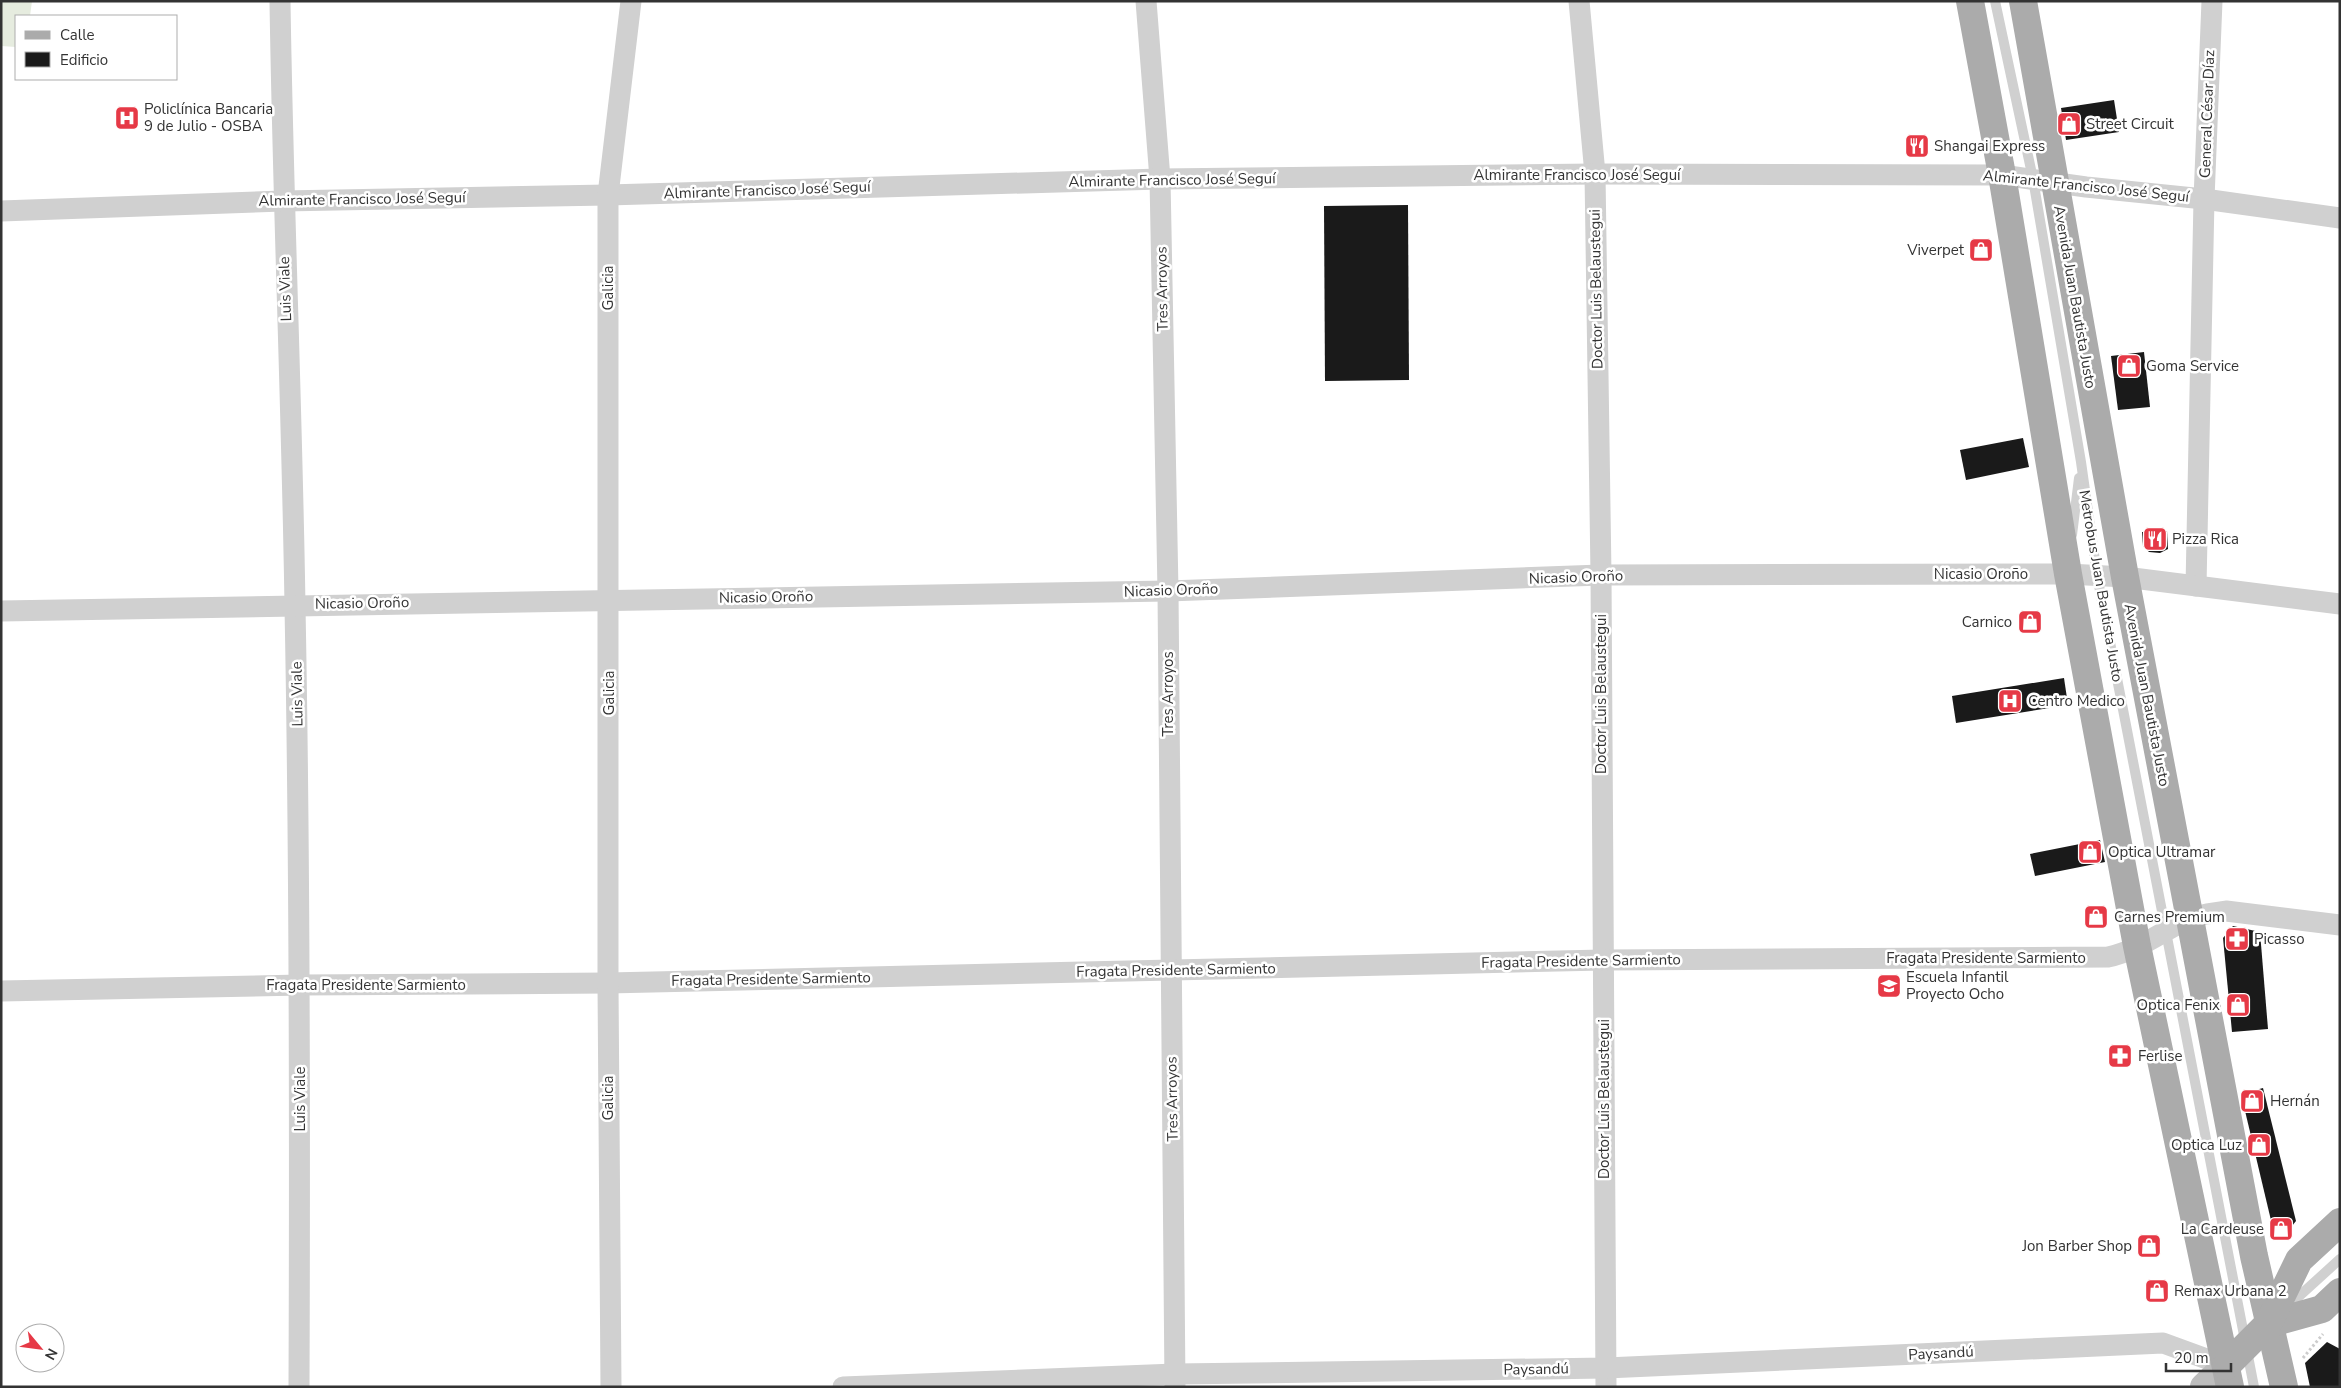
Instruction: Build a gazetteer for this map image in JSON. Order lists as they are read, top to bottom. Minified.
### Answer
{"streets":{"main road":["Avenida Juan Bautista Justo"],"street":["General César Díaz","Almirante Francisco José Seguí","Galicia","Luis Viale","Tres Arroyos","Doctor Luis Belaustegui","Nicasio Oroño","Fragata Presidente Sarmiento","Paysandú"],"lane":["Metrobus Juan Bautista Justo"]},"crossings":[["General César Díaz","Almirante Francisco José Seguí"],["General César Díaz","Nicasio Oroño"],["Almirante Francisco José Seguí","Galicia"],["Almirante Francisco José Seguí","Luis Viale"],["Almirante Francisco José Seguí","Tres Arroyos"],["Almirante Francisco José Seguí","Doctor Luis Belaustegui"],["Almirante Francisco José Seguí","Avenida Juan Bautista Justo"],["Almirante Francisco José Seguí","Metrobus Juan Bautista Justo"],["Galicia","Nicasio Oroño"],["Galicia","Fragata Presidente Sarmiento"],["Luis Viale","Nicasio Oroño"],["Luis Viale","Fragata Presidente Sarmiento"],["Tres Arroyos","Nicasio Oroño"],["Tres Arroyos","Fragata Presidente Sarmiento"],["Tres Arroyos","Paysandú"],["Doctor Luis Belaustegui","Nicasio Oroño"],["Doctor Luis Belaustegui","Fragata Presidente Sarmiento"],["Doctor Luis Belaustegui","Paysandú"],["Avenida Juan Bautista Justo","Nicasio Oroño"],["Avenida Juan Bautista Justo","Metrobus Juan Bautista Justo"],["Avenida Juan Bautista Justo","Fragata Presidente Sarmiento"],["Nicasio Oroño","Metrobus Juan Bautista Justo"],["Metrobus Juan Bautista Justo","Fragata Presidente Sarmiento"]],"places":{"hospital":["Policlínica Bancaria 9 de Julio - OSBA","Centro Medico"],"shop":["Street Circuit","Viverpet","Goma Service","Carnico","Optica Ultramar","Carnes Premium","Optica Fenix","Hernán","Optica Luz","La Cardeuse","Jon Barber Shop","Remax Urbana 2"],"restaurant":["Shangai Express","Pizza Rica"],"pharmacy":["Picasso","Ferlise"],"school or university":["Escuela Infantil Proyecto Ocho"]},"legend":["Calle","Edificio"],"scale_bar":"20 m","north":"bottom right"}
